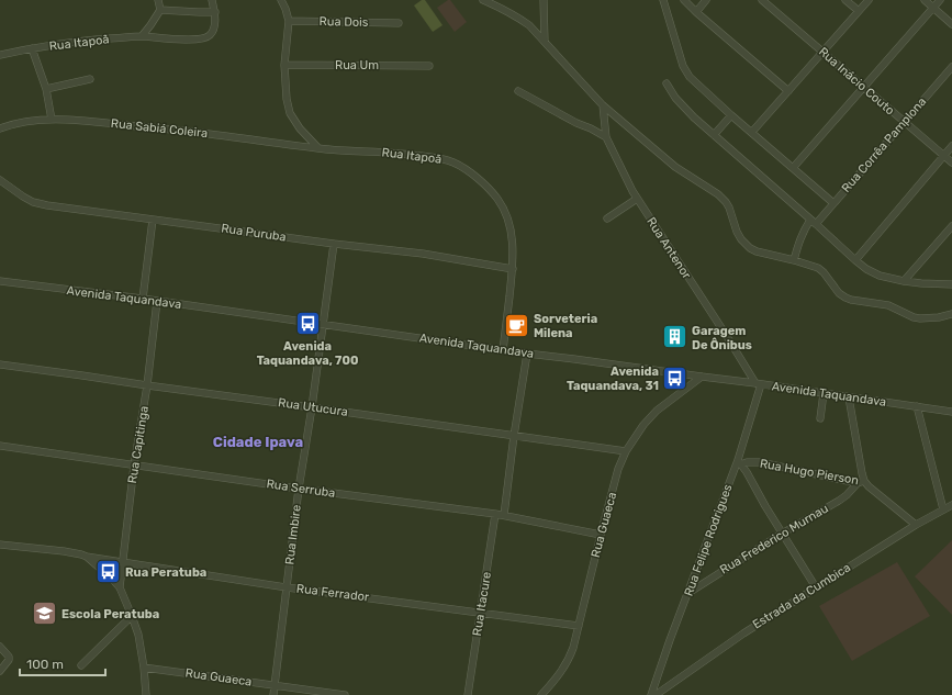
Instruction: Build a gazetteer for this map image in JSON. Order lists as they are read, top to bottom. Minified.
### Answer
{"streets":{"street":["Rua Dois","Rua Itapoã","Rua Um","Rua Inácio Couto","Rua Sabiá Coleira","Rua Corrêa Pamplona","Rua Puruba","Rua Antenor","Avenida Taquandava","Rua Utucura","Rua Capitinga","Rua Hugo Pierson","Rua Serruba","Rua Guaeca","Rua Imbire","Rua Frederico Murnau","Rua Felipe Rodrigues","Rua Ferrador","Estrada da Cumbica","Rua Itacure"]},"crossings":[["Rua Itapoã","Rua Sabiá Coleira"],["Rua Itapoã","Rua Puruba"],["Rua Itapoã","Avenida Taquandava"],["Rua Inácio Couto","Rua Corrêa Pamplona"],["Rua Puruba","Rua Imbire"],["Rua Antenor","Avenida Taquandava"],["Rua Antenor","Rua Felipe Rodrigues"],["Avenida Taquandava","Rua Capitinga"],["Avenida Taquandava","Rua Guaeca"],["Avenida Taquandava","Rua Imbire"],["Avenida Taquandava","Rua Felipe Rodrigues"],["Rua Utucura","Rua Capitinga"],["Rua Utucura","Rua Guaeca"],["Rua Utucura","Rua Imbire"],["Rua Capitinga","Rua Serruba"],["Rua Capitinga","Rua Ferrador"],["Rua Hugo Pierson","Rua Frederico Murnau"],["Rua Hugo Pierson","Rua Felipe Rodrigues"],["Rua Hugo Pierson","Estrada da Cumbica"],["Rua Serruba","Rua Guaeca"],["Rua Serruba","Rua Imbire"],["Rua Serruba","Rua Itacure"],["Rua Guaeca","Rua Imbire"],["Rua Guaeca","Rua Ferrador"],["Rua Imbire","Rua Ferrador"],["Rua Frederico Murnau","Rua Felipe Rodrigues"],["Rua Ferrador","Rua Itacure"]],"districts":["Cidade Ipava"],"places":{"bus stop":["Avenida Taquandava, 700","Avenida Taquandava, 31","Rua Peratuba"],"cafe":["Sorveteria Milena"],"building":["Garagem De Ônibus"],"school or university":["Escola Peratuba"]},"scale_bar":"100 m"}
